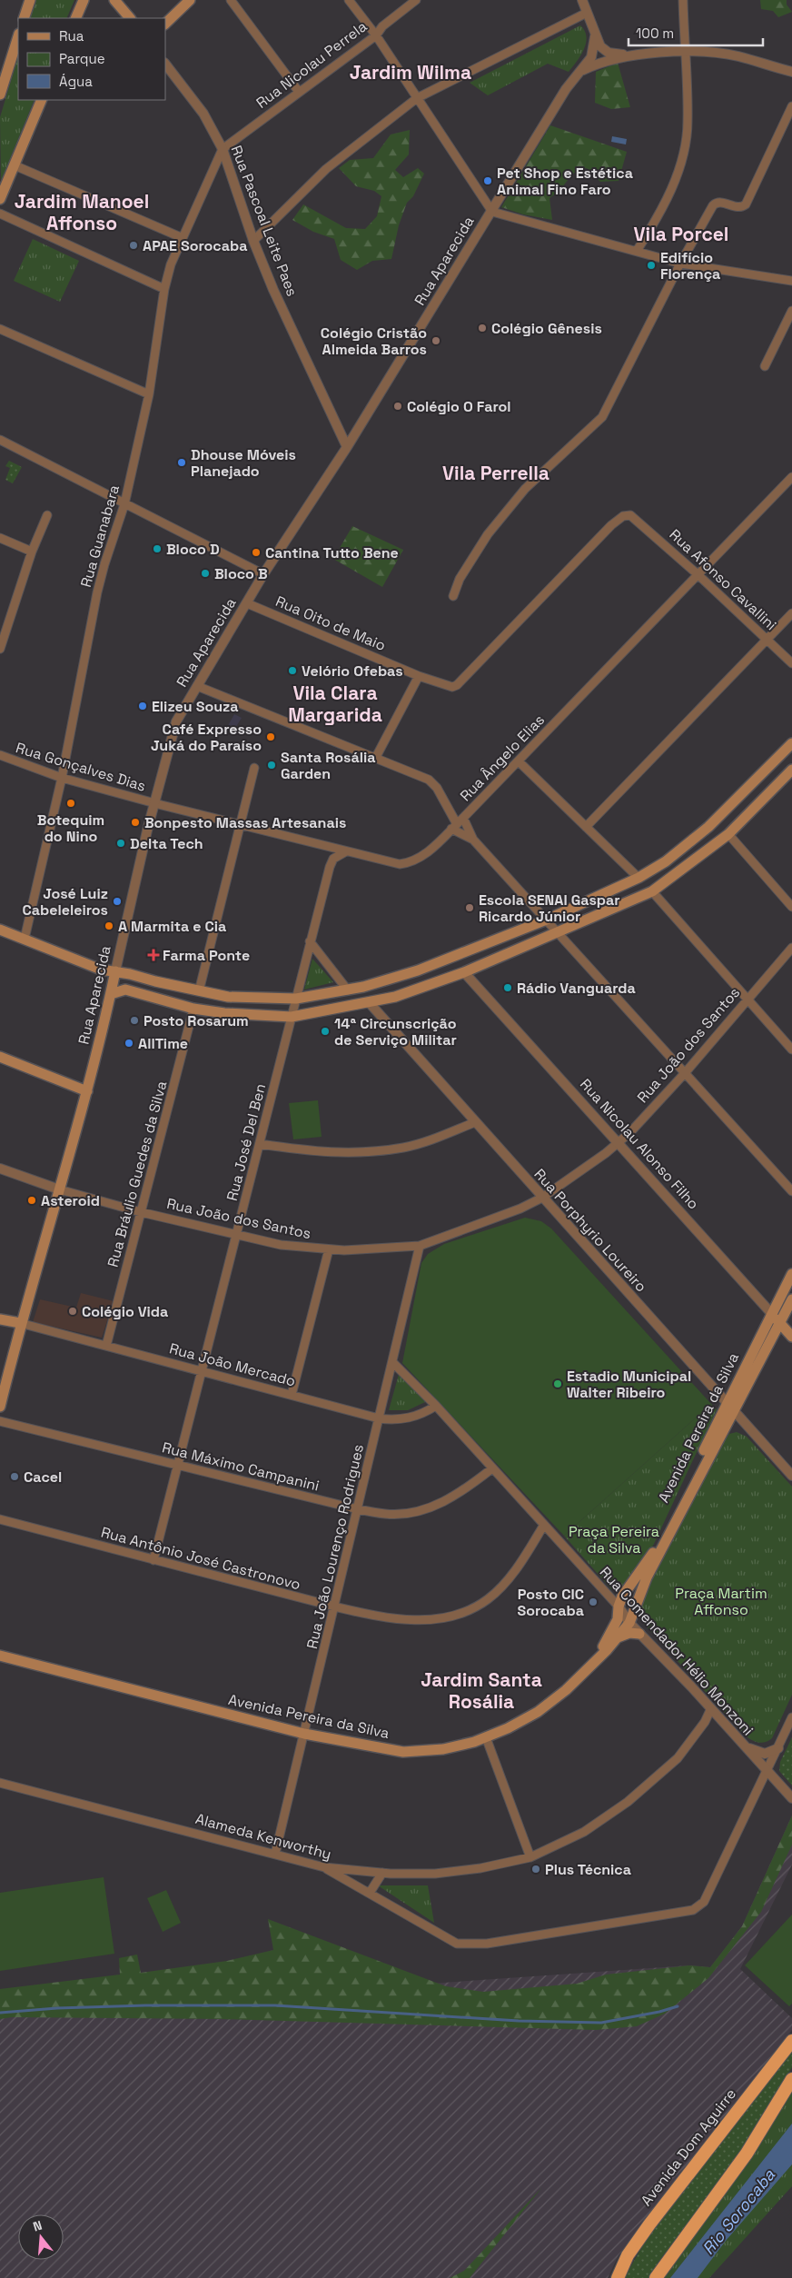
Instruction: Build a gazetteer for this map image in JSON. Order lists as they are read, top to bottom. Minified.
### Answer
{"streets":{"highway":["Avenida Dom Aguirre"],"main road":["Rua Aparecida","Rua Nicolau Alonso Filho","Avenida Pereira da Silva"],"street":["Rua Nicolau Perrela","Rua Pascoal Leite Paes","Rua Guanabara","Rua Afonso Cavallini","Rua Oito de Maio","Rua Ângelo Elias","Rua Gonçalves Dias","Rua João dos Santos","Rua José Del Ben","Rua Bráulio Guedes da Silva","Rua Porphyrio Loureiro","Rua João Mercado","Rua Máximo Campanini","Rua João Lourenço Rodrigues","Rua Antônio José Castronovo","Rua Comendador Hélio Monzoni","Alameda Kenworthy"]},"crossings":[["Rua Nicolau Perrela","Rua Pascoal Leite Paes"],["Rua Nicolau Perrela","Rua Guanabara"],["Rua Pascoal Leite Paes","Rua Aparecida"],["Rua Pascoal Leite Paes","Rua Guanabara"],["Rua Aparecida","Rua Oito de Maio"],["Rua Aparecida","Rua Ângelo Elias"],["Rua Aparecida","Rua Gonçalves Dias"],["Rua Aparecida","Rua João dos Santos"],["Rua Aparecida","Rua João Mercado"],["Rua Guanabara","Rua Gonçalves Dias"],["Rua Afonso Cavallini","Rua Oito de Maio"],["Rua Afonso Cavallini","Rua Ângelo Elias"],["Rua Ângelo Elias","Rua Gonçalves Dias"],["Rua João dos Santos","Rua José Del Ben"],["Rua João dos Santos","Rua Nicolau Alonso Filho"],["Rua João dos Santos","Rua Bráulio Guedes da Silva"],["Rua João dos Santos","Rua Porphyrio Loureiro"],["Rua João dos Santos","Rua João Lourenço Rodrigues"],["Rua José Del Ben","Rua João Mercado"],["Rua José Del Ben","Rua Máximo Campanini"],["Rua José Del Ben","Rua Antônio José Castronovo"],["Rua Nicolau Alonso Filho","Avenida Pereira da Silva"],["Rua Bráulio Guedes da Silva","Rua João Mercado"],["Rua Porphyrio Loureiro","Avenida Pereira da Silva"],["Rua João Mercado","Rua João Lourenço Rodrigues"],["Rua João Mercado","Rua Comendador Hélio Monzoni"],["Avenida Pereira da Silva","Rua João Lourenço Rodrigues"],["Avenida Pereira da Silva","Rua Comendador Hélio Monzoni"],["Rua Máximo Campanini","Rua João Lourenço Rodrigues"],["Rua Máximo Campanini","Rua Comendador Hélio Monzoni"],["Rua João Lourenço Rodrigues","Rua Antônio José Castronovo"],["Rua João Lourenço Rodrigues","Rua Comendador Hélio Monzoni"],["Rua João Lourenço Rodrigues","Alameda Kenworthy"],["Rua Antônio José Castronovo","Rua Comendador Hélio Monzoni"],["Rua Comendador Hélio Monzoni","Alameda Kenworthy"]],"districts":["Jardim Wilma","Jardim Manoel Affonso","Vila Porcel","Vila Perrella","Vila Clara Margarida","Jardim Santa Rosália"],"water":["Rio Sorocaba"],"parks":["Praça Pereira da Silva","Praça Martim Affonso"],"places":{"other":["Pet Shop e Estética Animal Fino Faro","APAE Sorocaba","Edifício Florença","Colégio Gênesis","Colégio Cristão Almeida Barros","Colégio O Farol","Dhouse Móveis Planejado","Bloco D","Cantina Tutto Bene","Bloco B","Velório Ofebas","Elizeu Souza","Café Expresso Juká do Paraíso","Santa Rosália Garden","Botequim do Nino","Bonpesto Massas Artesanais","Delta Tech","José Luiz Cabeleleiros","Escola SENAI Gaspar Ricardo Júnior","A Marmita e Cia","Rádio Vanguarda","Posto Rosarum","14ª Circunscrição de Serviço Militar","AllTime","Asteroid","Colégio Vida","Estadio Municipal Walter Ribeiro","Cacel","Posto CIC Sorocaba","Plus Técnica"],"health":["Farma Ponte"]},"legend":["Rua","Parque","Água"],"scale_bar":"100 m","north":"top"}
